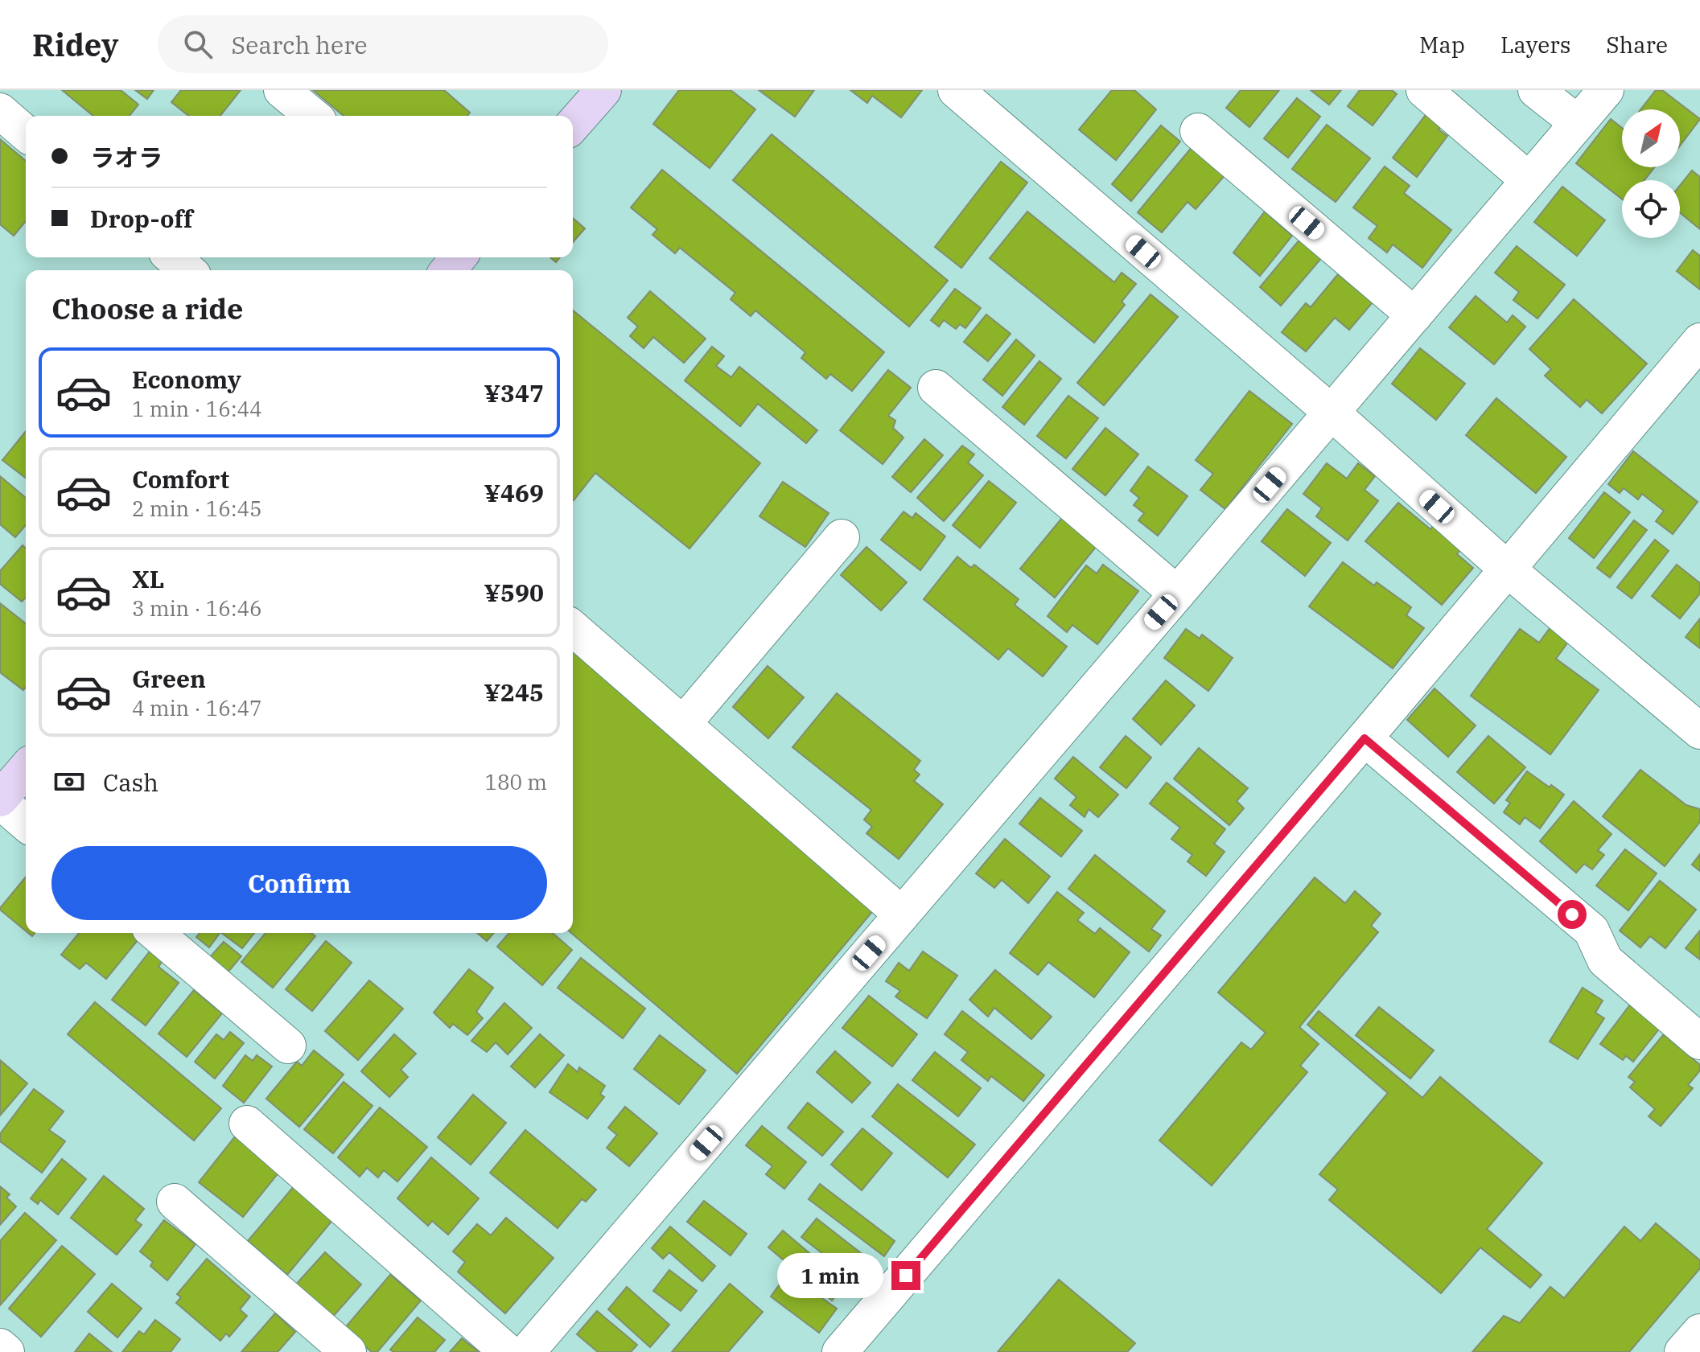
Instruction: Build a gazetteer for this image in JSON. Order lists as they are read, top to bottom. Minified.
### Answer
{"north":"top right","page":{"header":"Ridey","search":"Search here","nav":["Map","Layers","Share"],"banner":["ラオラ","Drop-off"],"heading":"Choose a ride","list":[{"name":"Economy","note":"1 min · 16:44","value":"¥347"},{"name":"Comfort","note":"2 min · 16:45","value":"¥469"},{"name":"XL","note":"3 min · 16:46","value":"¥590"},{"name":"Green","note":"4 min · 16:47","value":"¥245"}],"pay":["Cash","180 m"],"buttons":"Confirm","bubble":"1 min"}}
